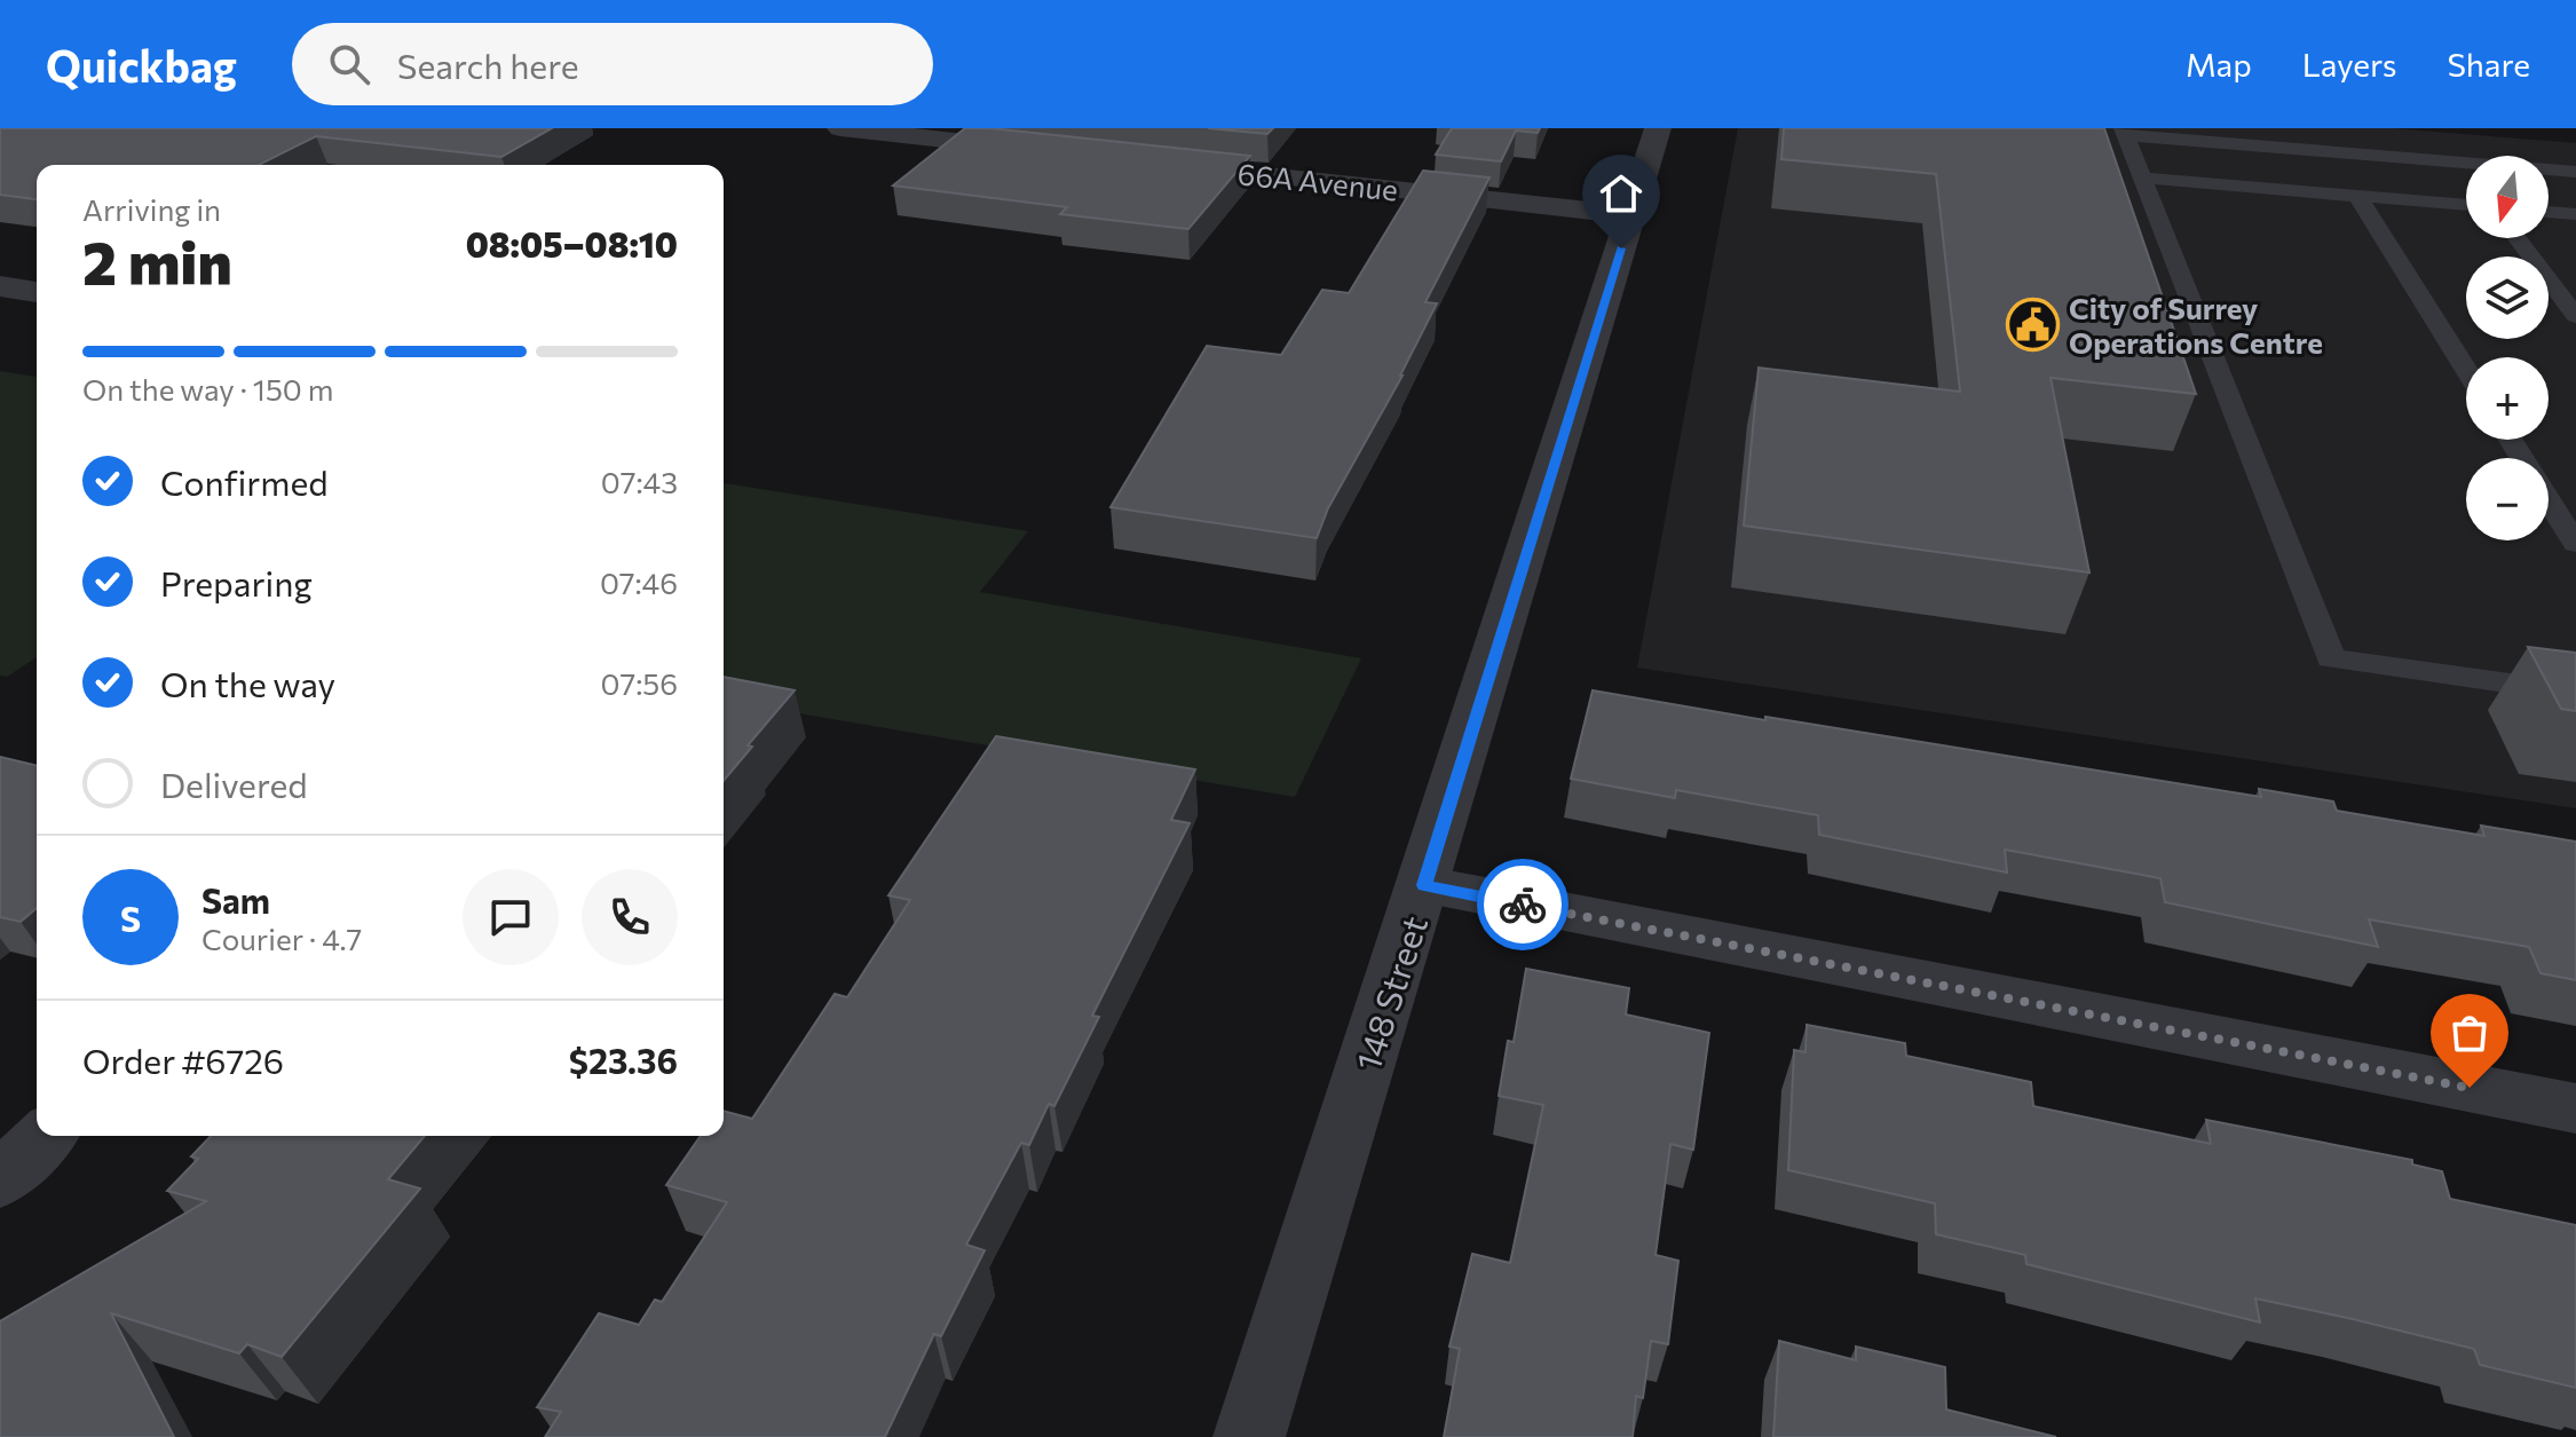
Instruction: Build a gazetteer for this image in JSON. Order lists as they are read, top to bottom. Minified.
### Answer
{"streets":{"street":["66A Avenue","148 Street"]},"crossings":[["66A Avenue","148 Street"]],"places":{"public building":["City of Surrey Operations Centre"]},"north":"bottom","page":{"header":"Quickbag","search":"Search here","nav":["Map","Layers","Share"],"map_buttons":["+","−"],"heading":["2 min","Arriving in","08:05–08:10"],"panel":["Sam","Courier · 4.7","Order #6726","$23.36"],"bar":"On the way · 150 m","list":[["Confirmed","07:43"],["Preparing","07:46"],["On the way","07:56"],"Delivered"],"round":"S"}}
